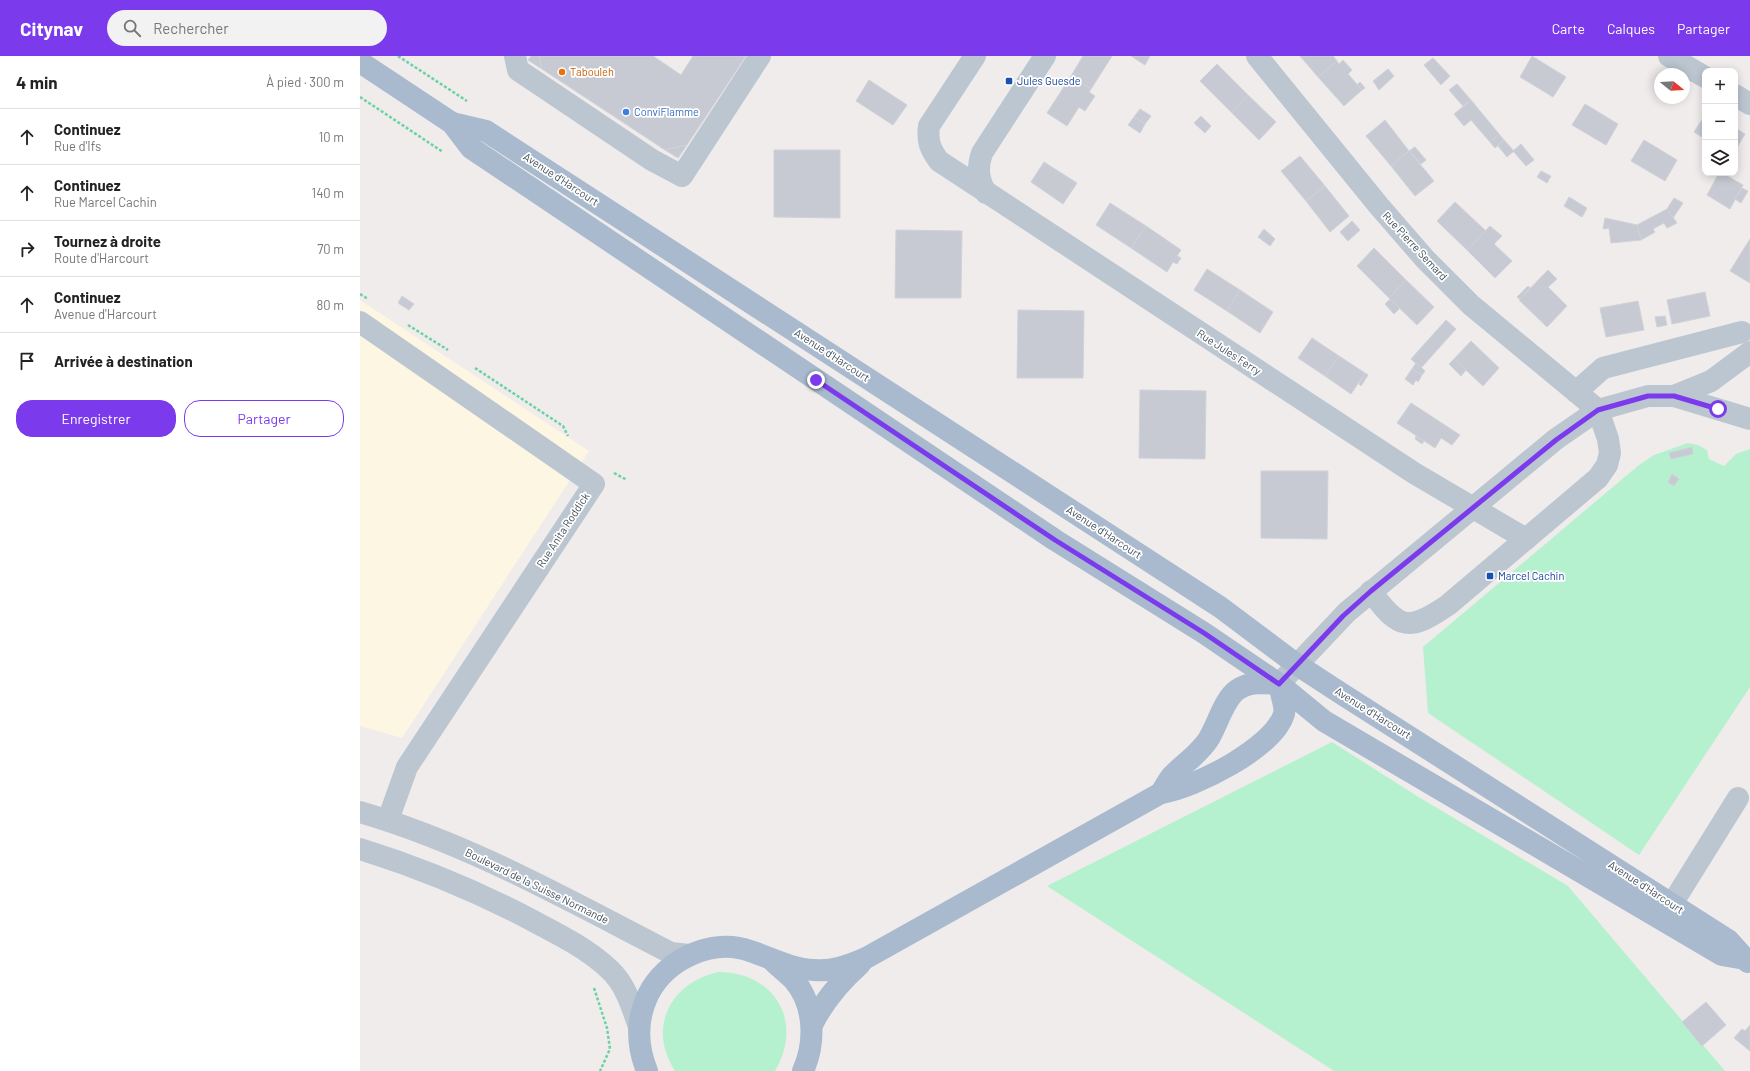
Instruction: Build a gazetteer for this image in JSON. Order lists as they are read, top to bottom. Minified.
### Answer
{"streets":{"main road":["Avenue d'Harcourt"],"street":["Rue Pierre Semard","Rue Jules Ferry","Rue Anita Roddick","Boulevard de la Suisse Normande"]},"crossings":[["Rue Anita Roddick","Boulevard de la Suisse Normande"]],"places":{"other":["Tabouleh","ConviFlamme"],"transit":["Jules Guesde","Marcel Cachin"]},"north":"right","page":{"header":"Citynav","search":"Rechercher","nav":["Carte","Calques","Partager"],"heading":["4 min","À pied · 300 m"],"map_buttons":["+","−"],"list":[["Continuez","Rue d'Ifs","10 m"],["Continuez","Rue Marcel Cachin","140 m"],["Tournez à droite","Route d'Harcourt","70 m"],["Continuez","Avenue d'Harcourt","80 m"],"Arrivée à destination"],"buttons":["Enregistrer","Partager"]}}
